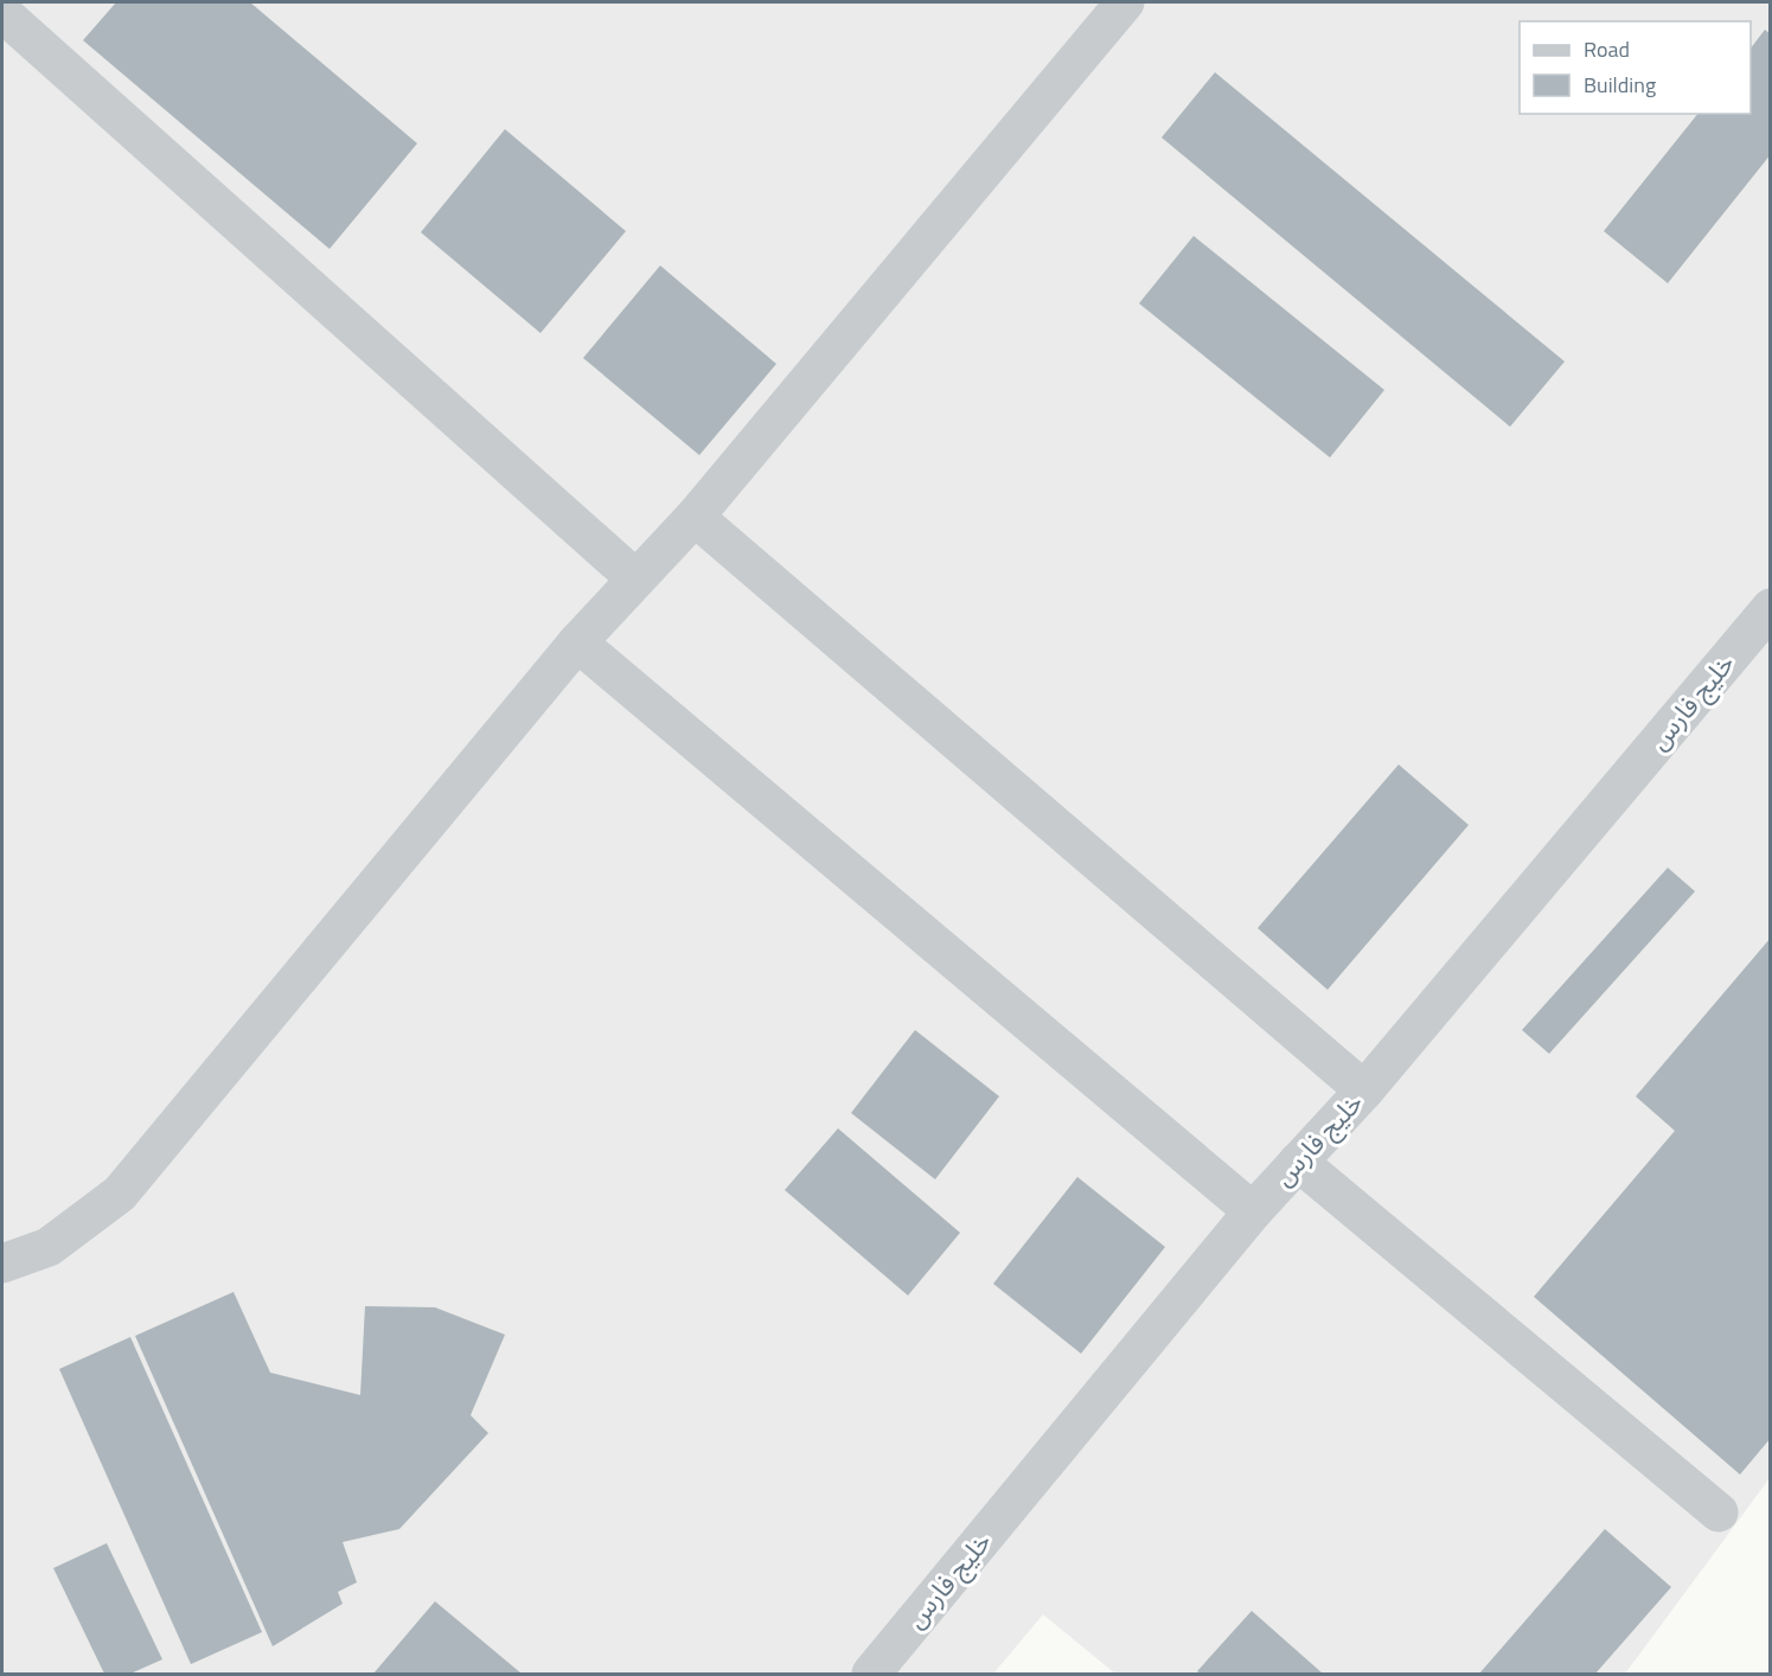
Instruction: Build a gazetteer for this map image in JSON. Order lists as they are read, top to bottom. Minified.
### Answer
{"streets":{"lane":["خلیج فارس"]},"legend":["Road","Building"]}
